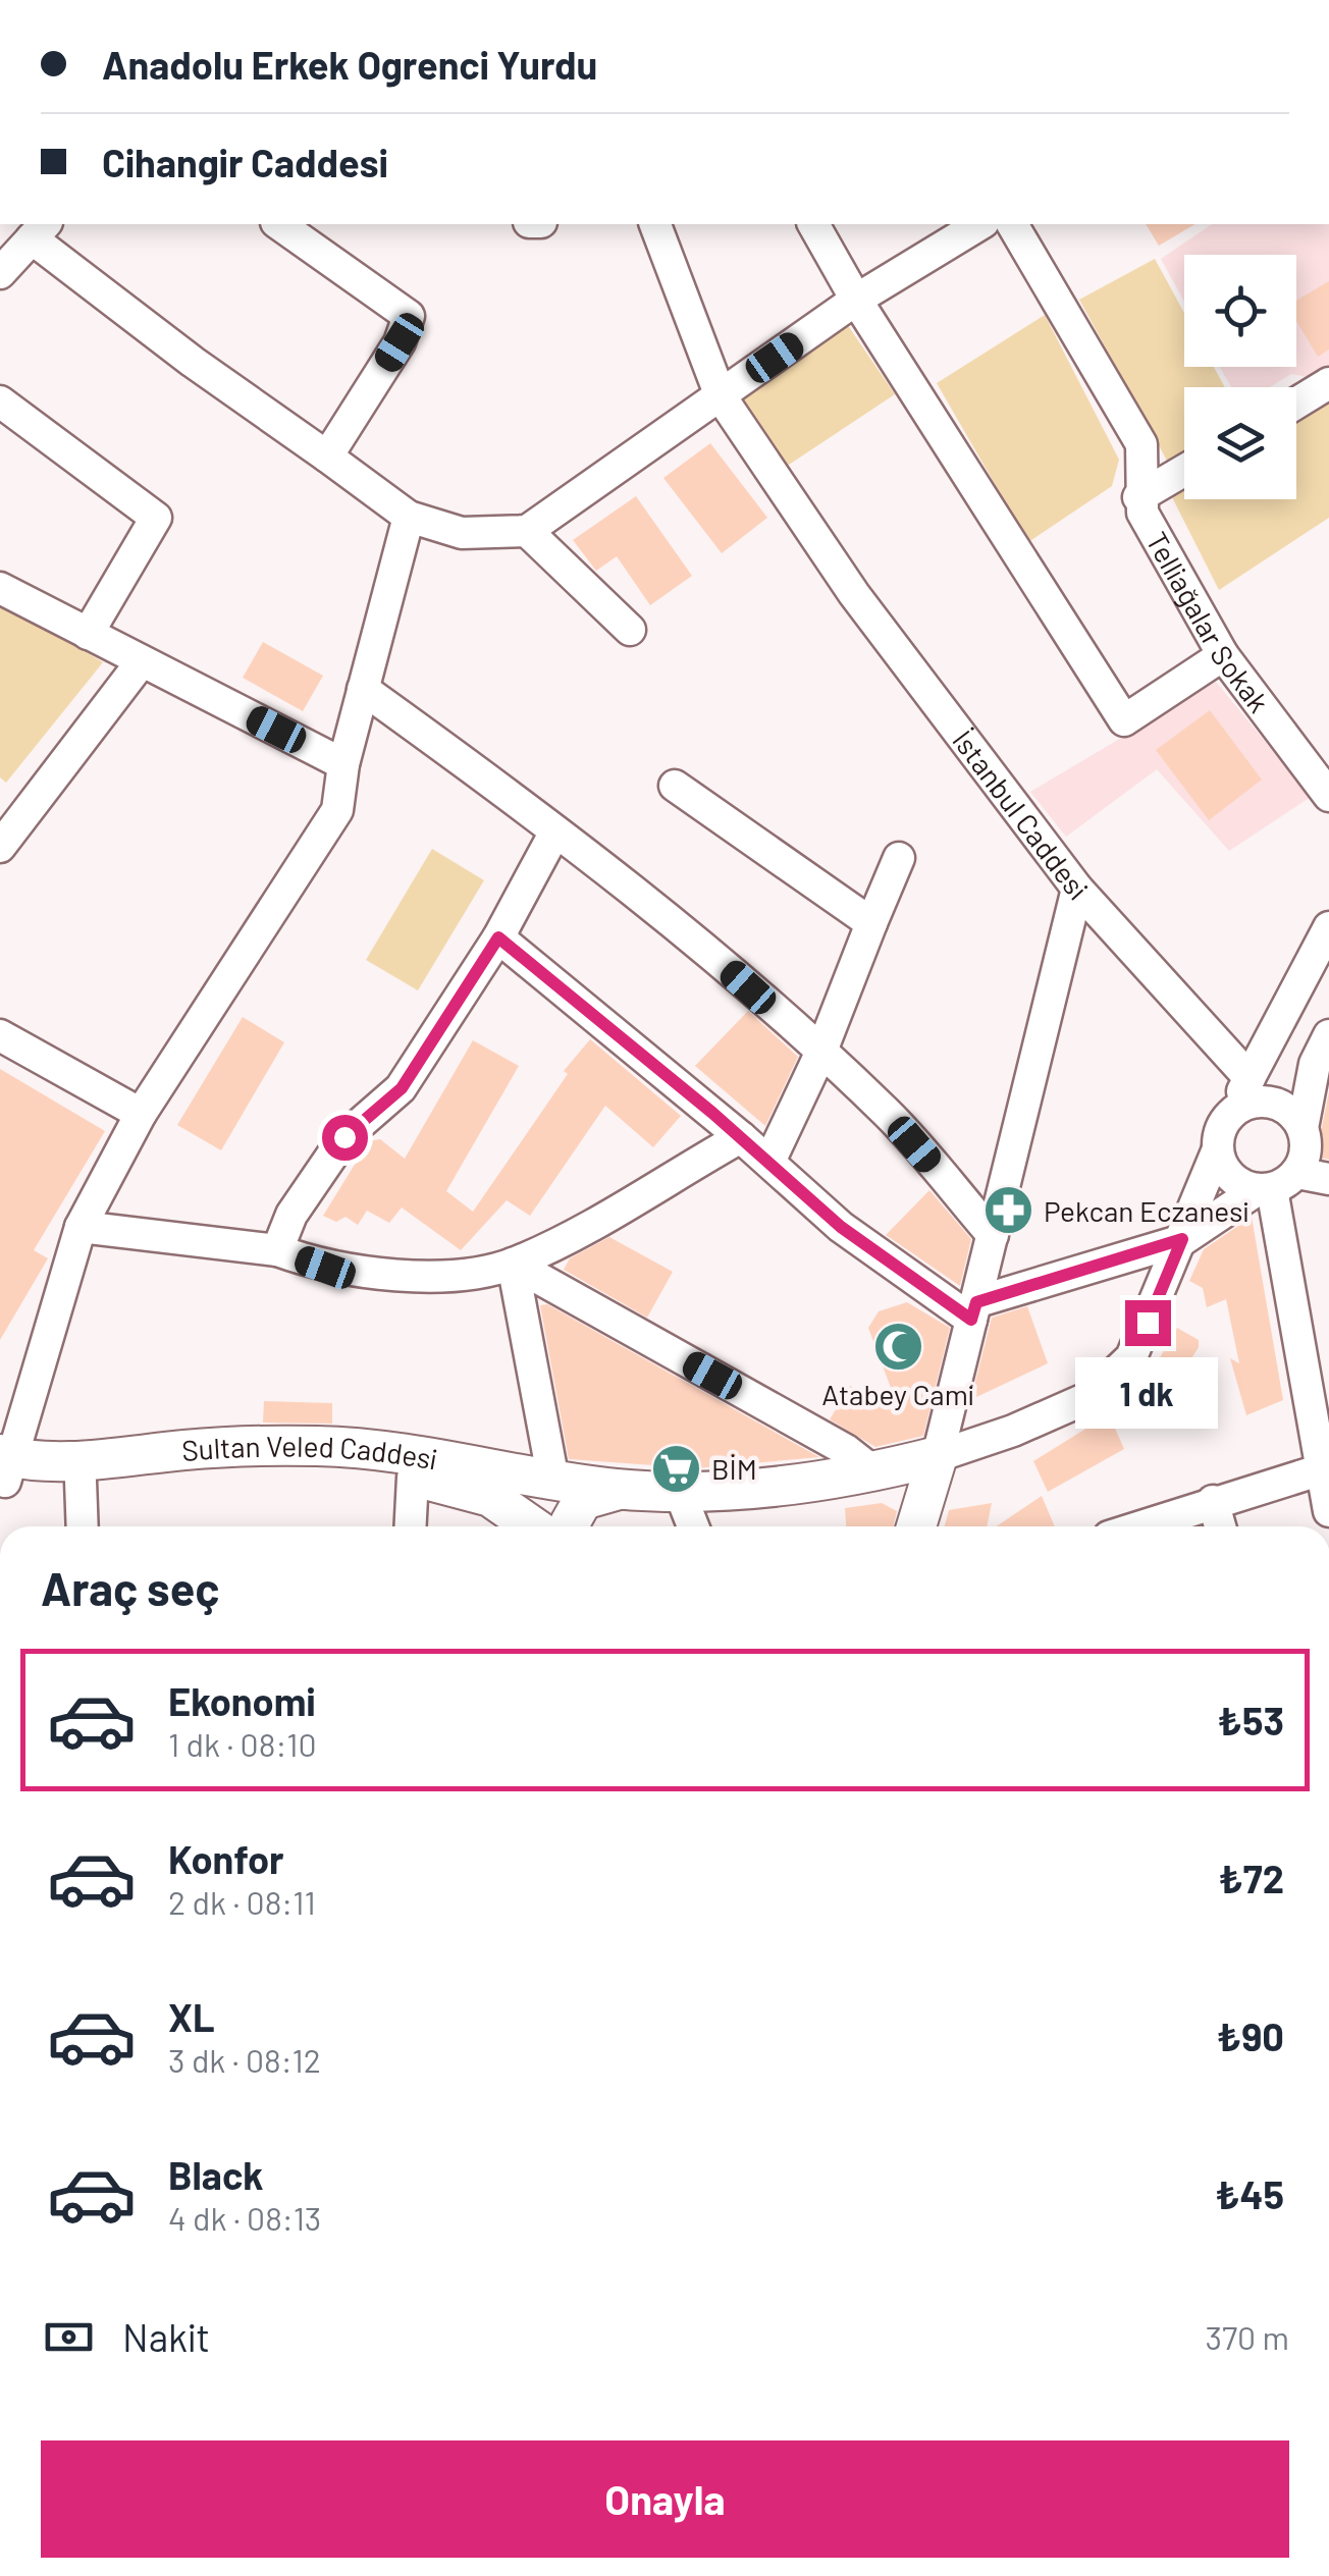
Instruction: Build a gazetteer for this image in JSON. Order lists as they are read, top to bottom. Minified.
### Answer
{"streets":{"main road":["İstanbul Caddesi","Sultan Veled Caddesi"],"street":["Telliağalar Sokak"]},"crossings":[["İstanbul Caddesi","Sultan Veled Caddesi"]],"places":{"pharmacy":["Pekcan Eczanesi"],"mosque":["Atabey Cami"],"supermarket":["BİM"]},"page":{"banner":["Anadolu Erkek Ogrenci Yurdu","Cihangir Caddesi"],"bubble":"1 dk","heading":"Araç seç","list":[{"name":"Ekonomi","note":"1 dk · 08:10","value":"₺53"},{"name":"Konfor","note":"2 dk · 08:11","value":"₺72"},{"name":"XL","note":"3 dk · 08:12","value":"₺90"},{"name":"Black","note":"4 dk · 08:13","value":"₺45"}],"pay":["Nakit","370 m"],"buttons":"Onayla"}}
